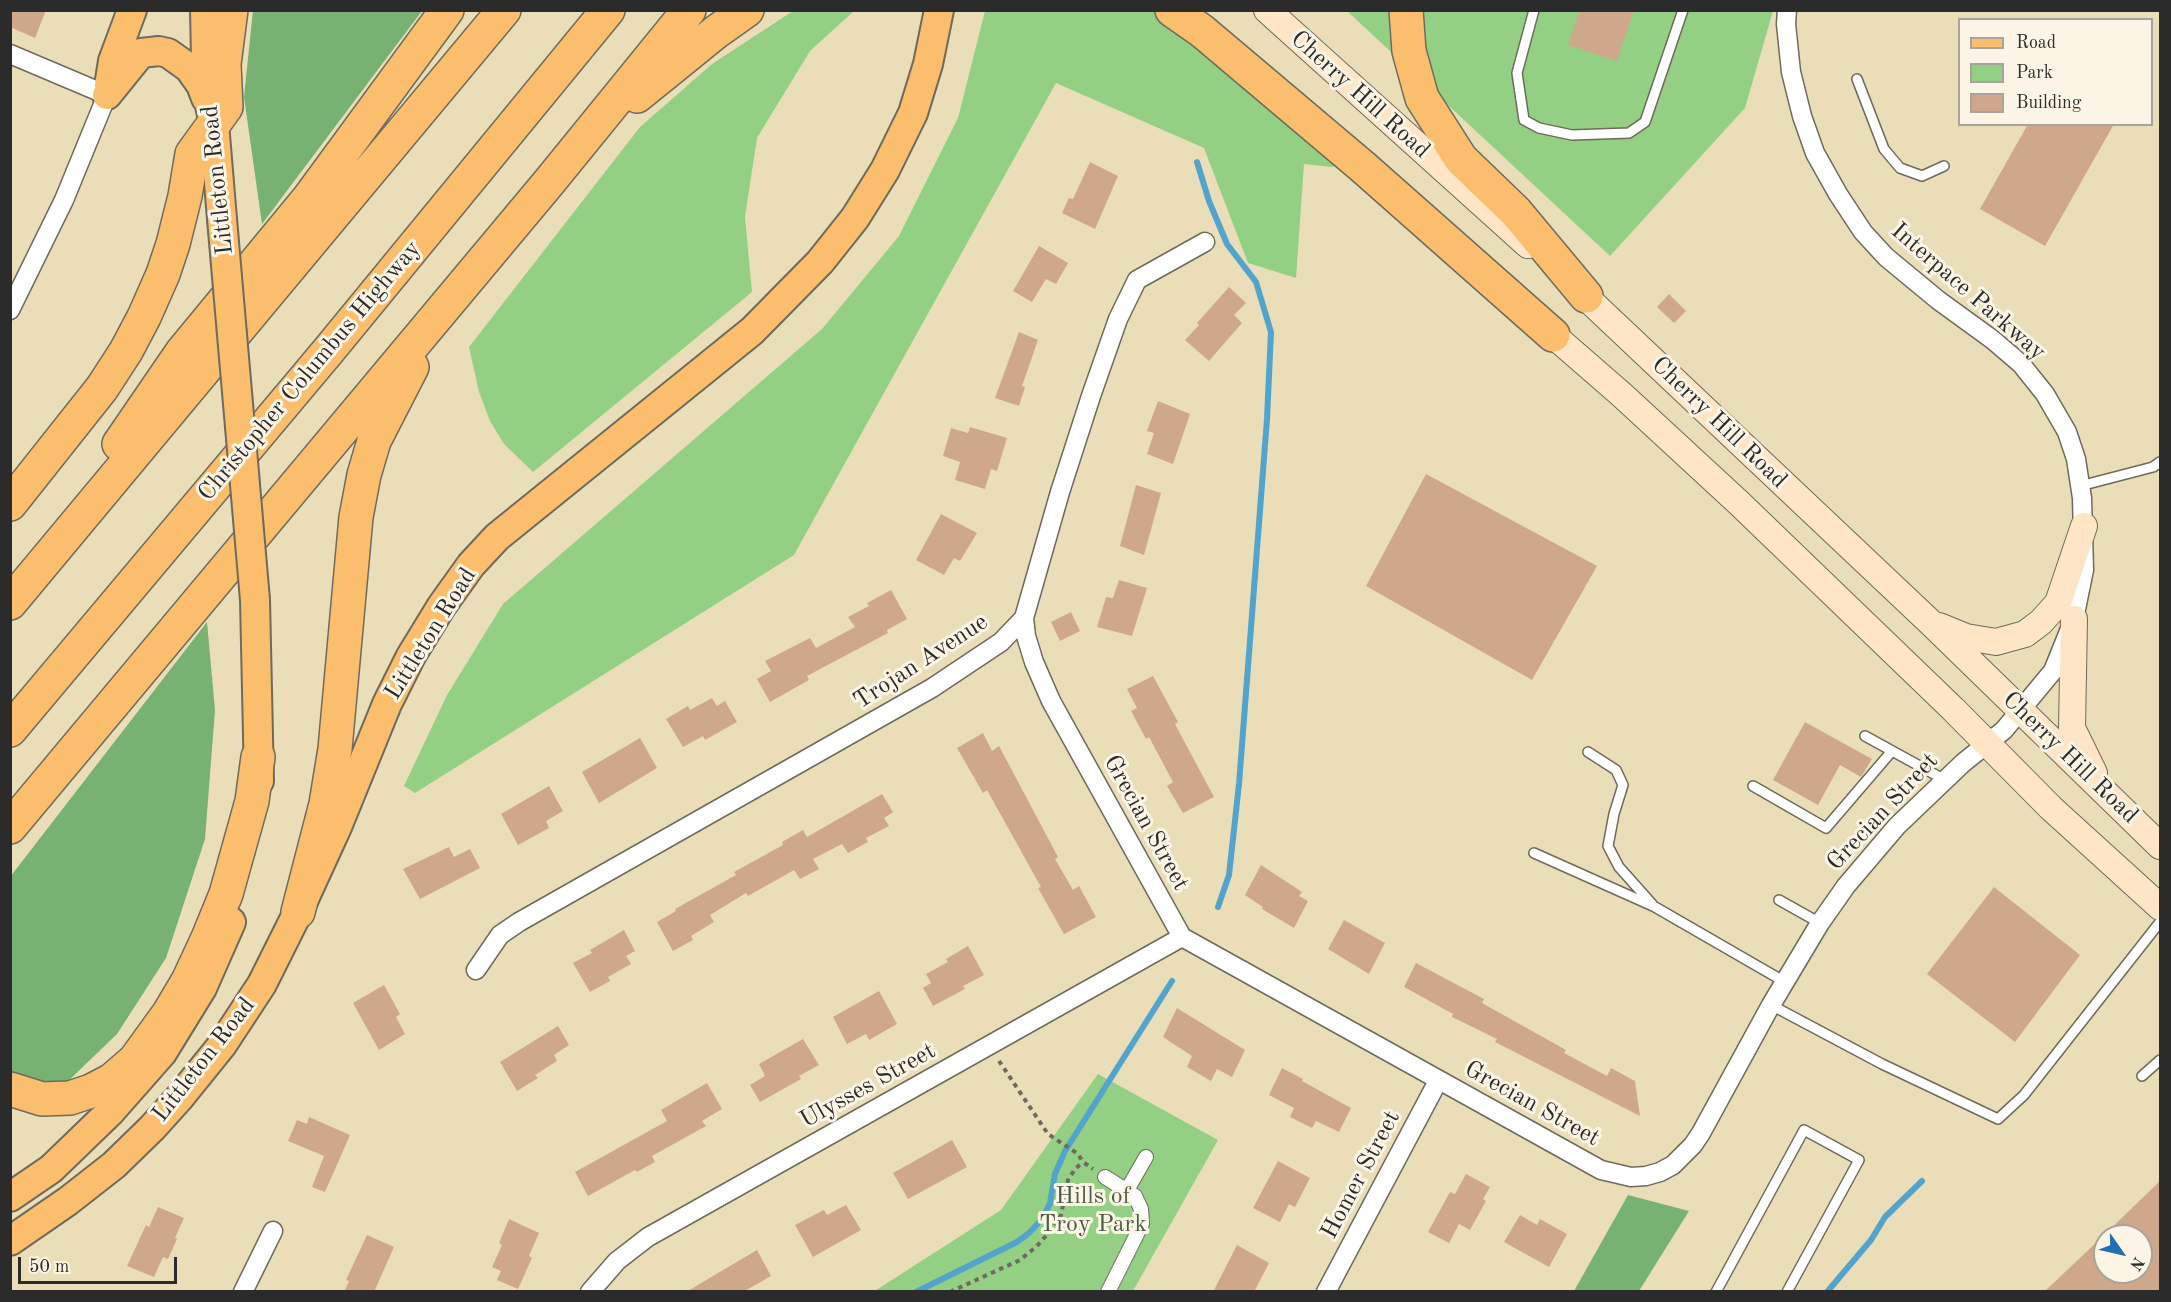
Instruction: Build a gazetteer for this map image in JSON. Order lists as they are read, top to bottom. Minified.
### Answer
{"streets":{"highway":["Christopher Columbus Highway"],"main road":["Cherry Hill Road","Littleton Road"],"street":["Interpace Parkway","Trojan Avenue","Grecian Street","Ulysses Street","Homer Street"]},"crossings":[["Cherry Hill Road","Interpace Parkway"],["Cherry Hill Road","Grecian Street"],["Interpace Parkway","Grecian Street"],["Trojan Avenue","Grecian Street"],["Grecian Street","Ulysses Street"],["Grecian Street","Homer Street"]],"parks":["Hills of Troy Park"],"legend":["Road","Park","Building"],"scale_bar":"50 m","north":"bottom right"}
